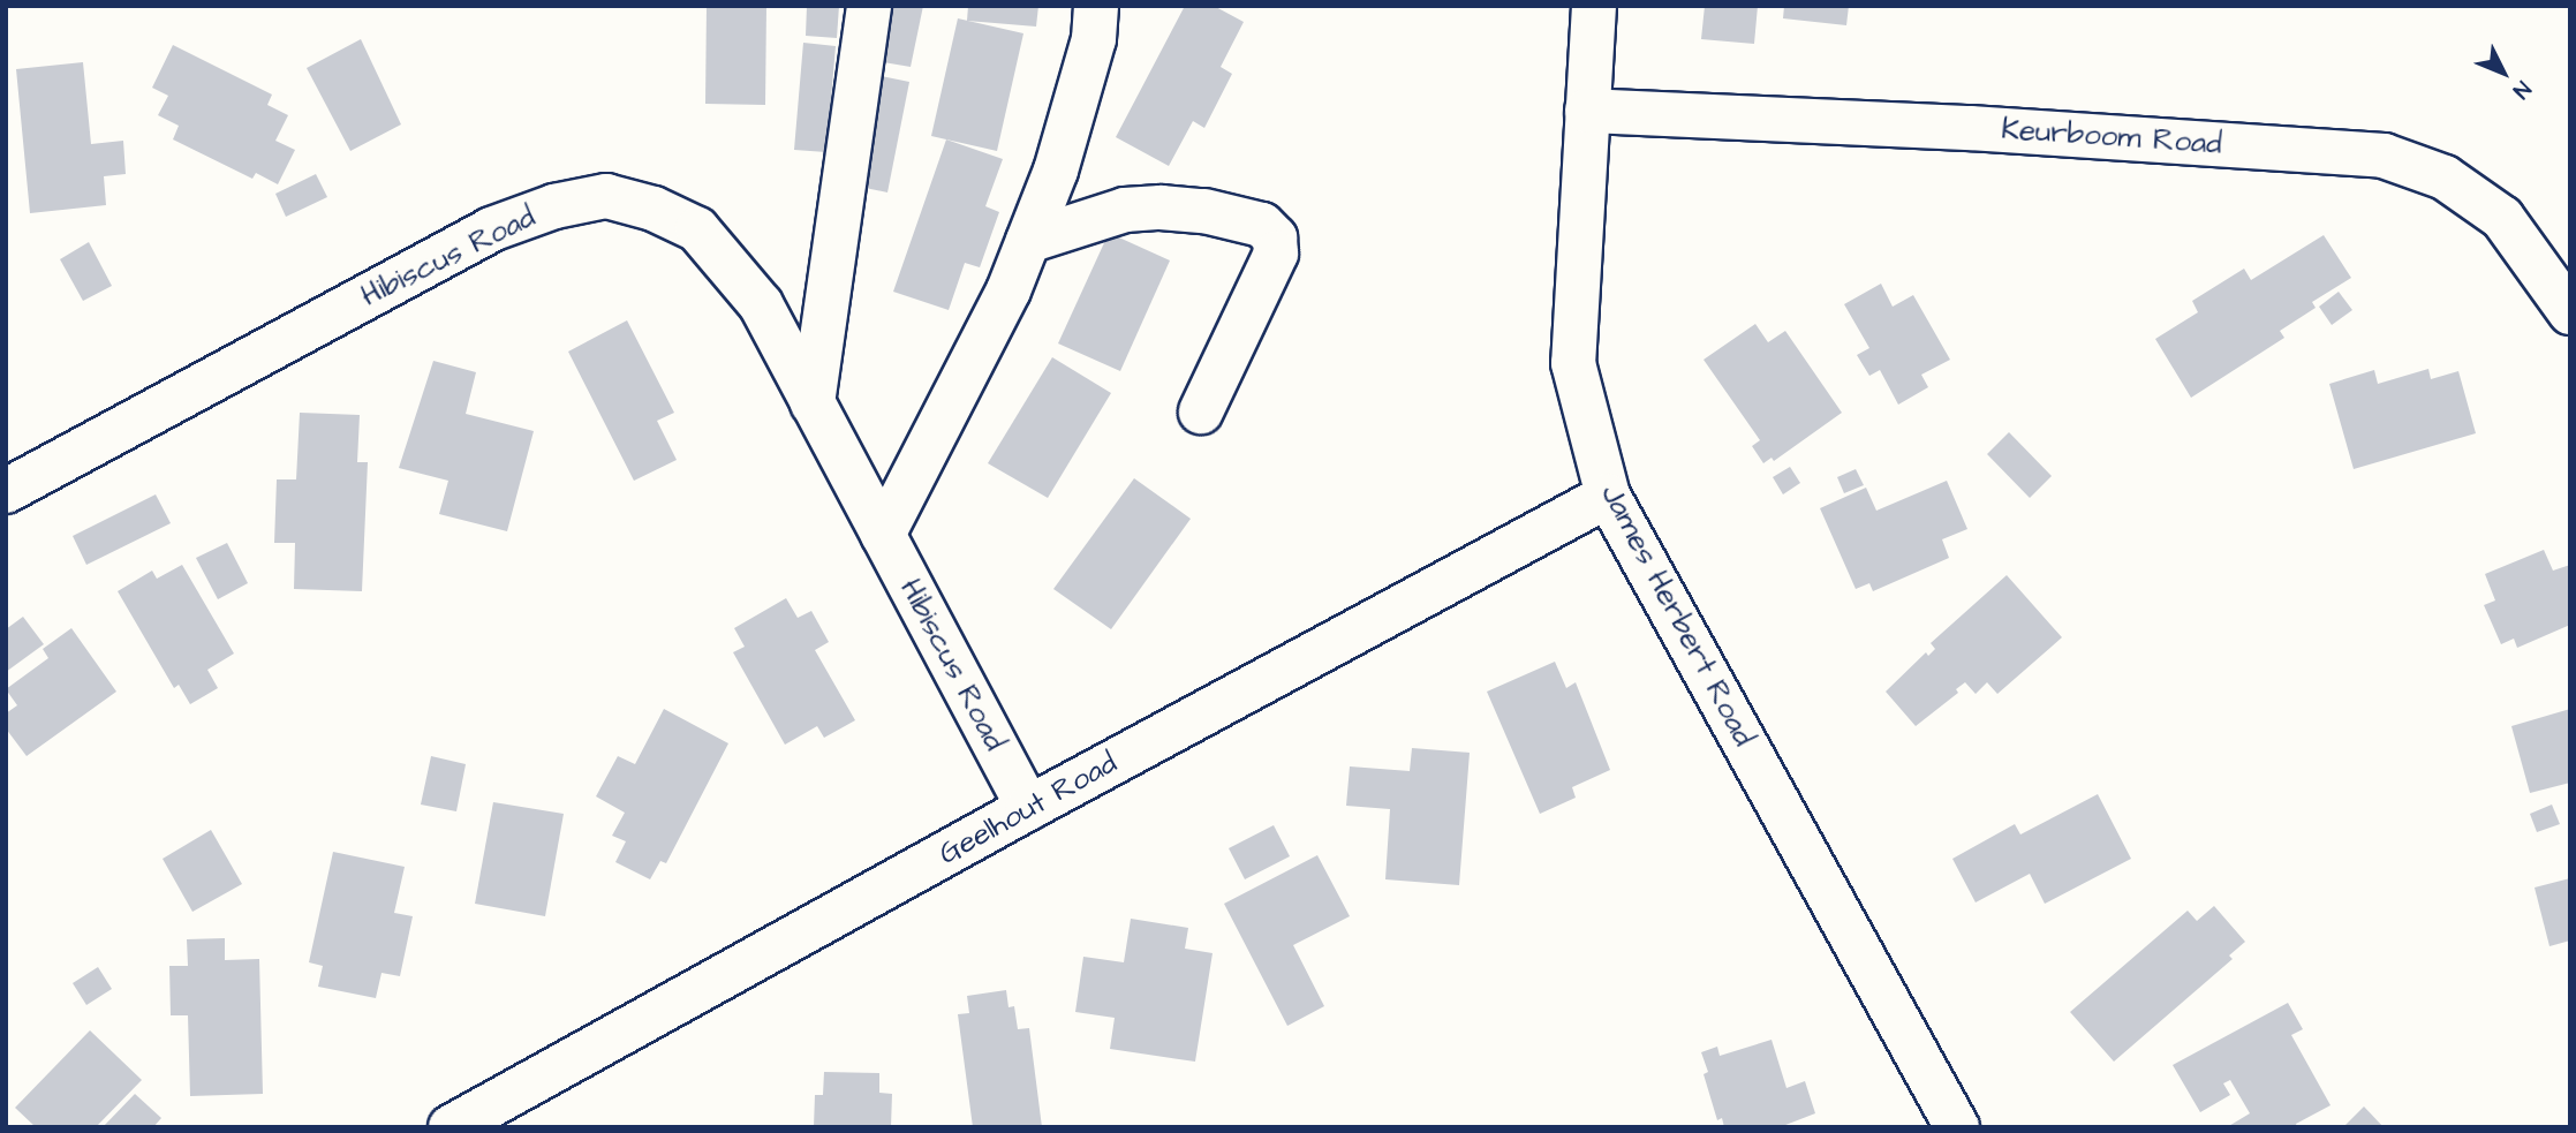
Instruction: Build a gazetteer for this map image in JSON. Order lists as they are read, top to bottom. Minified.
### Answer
{"streets":{"street":["Keurboom Road","Hibiscus Road","James Herbert Road","Geelhout Road"]},"crossings":[["Keurboom Road","James Herbert Road"],["Hibiscus Road","Geelhout Road"],["James Herbert Road","Geelhout Road"]],"north":"bottom right"}
